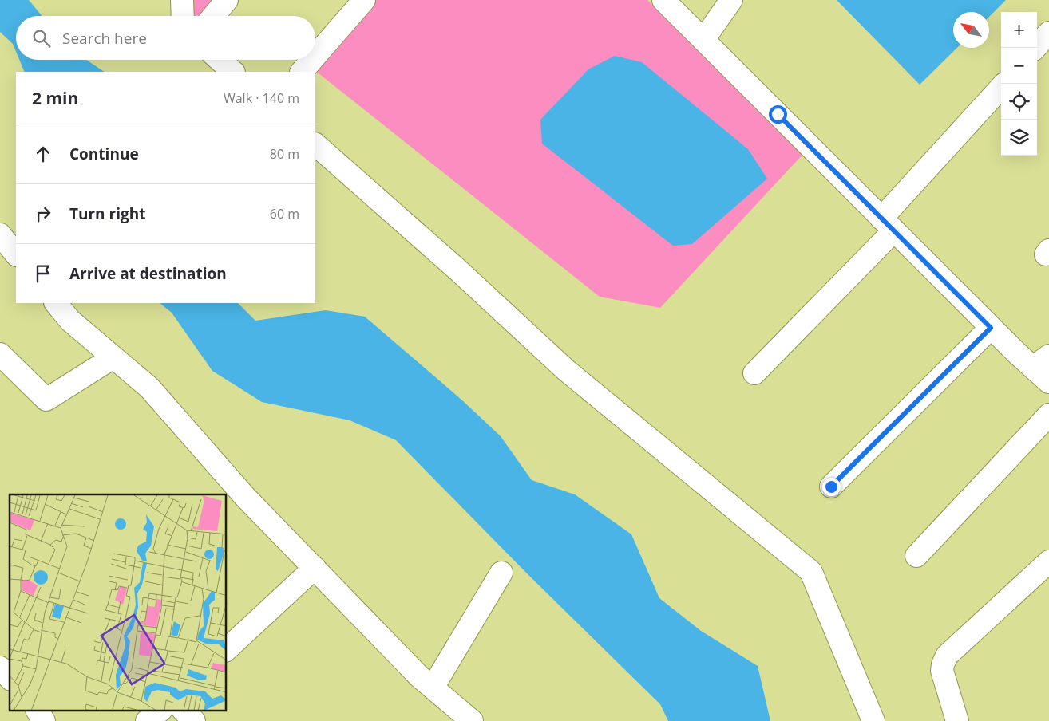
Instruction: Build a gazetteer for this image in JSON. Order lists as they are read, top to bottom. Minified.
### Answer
{"north":"top left","page":{"map_buttons":["+","−"],"search":"Search here","heading":["2 min","Walk · 140 m"],"list":[["Continue","80 m"],["Turn right","60 m"],"Arrive at destination"]}}
